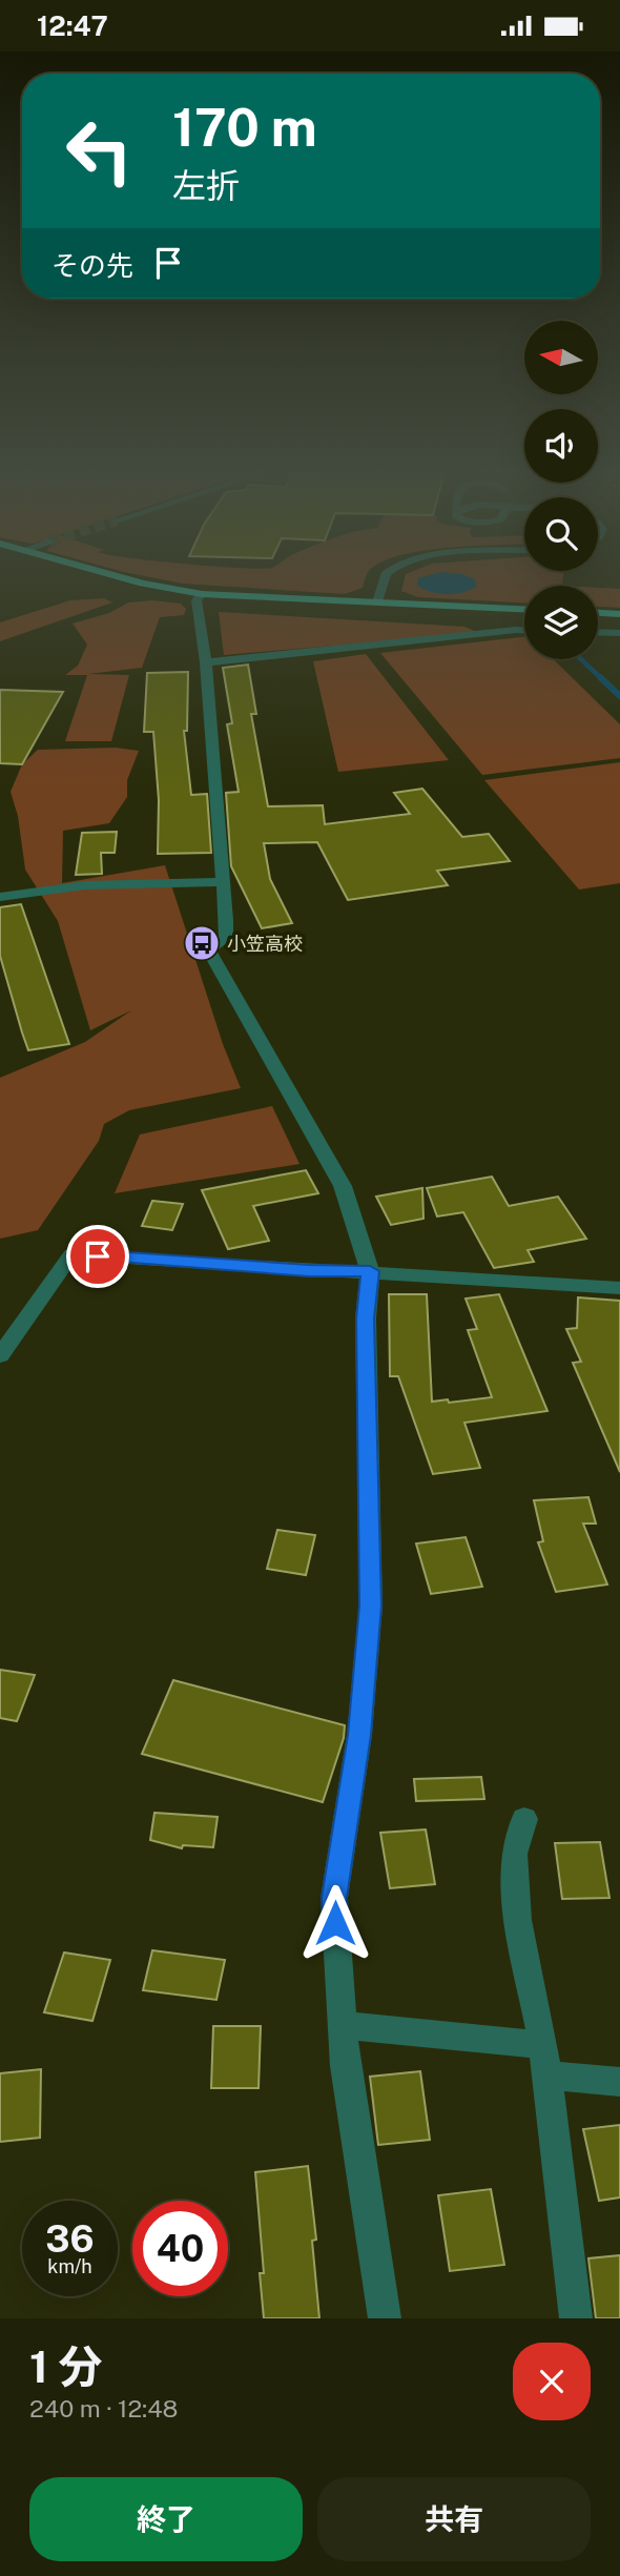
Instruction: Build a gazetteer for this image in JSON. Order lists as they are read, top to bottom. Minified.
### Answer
{"places":{"bus stop":["小笠高校"]},"north":"left","page":{"status":"12:47","turn":["170 m","左折"],"then":"その先","speed":"36 km/h","limit":"40","heading":["1 分","240 m · 12:48"],"buttons":["終了","共有"]}}
